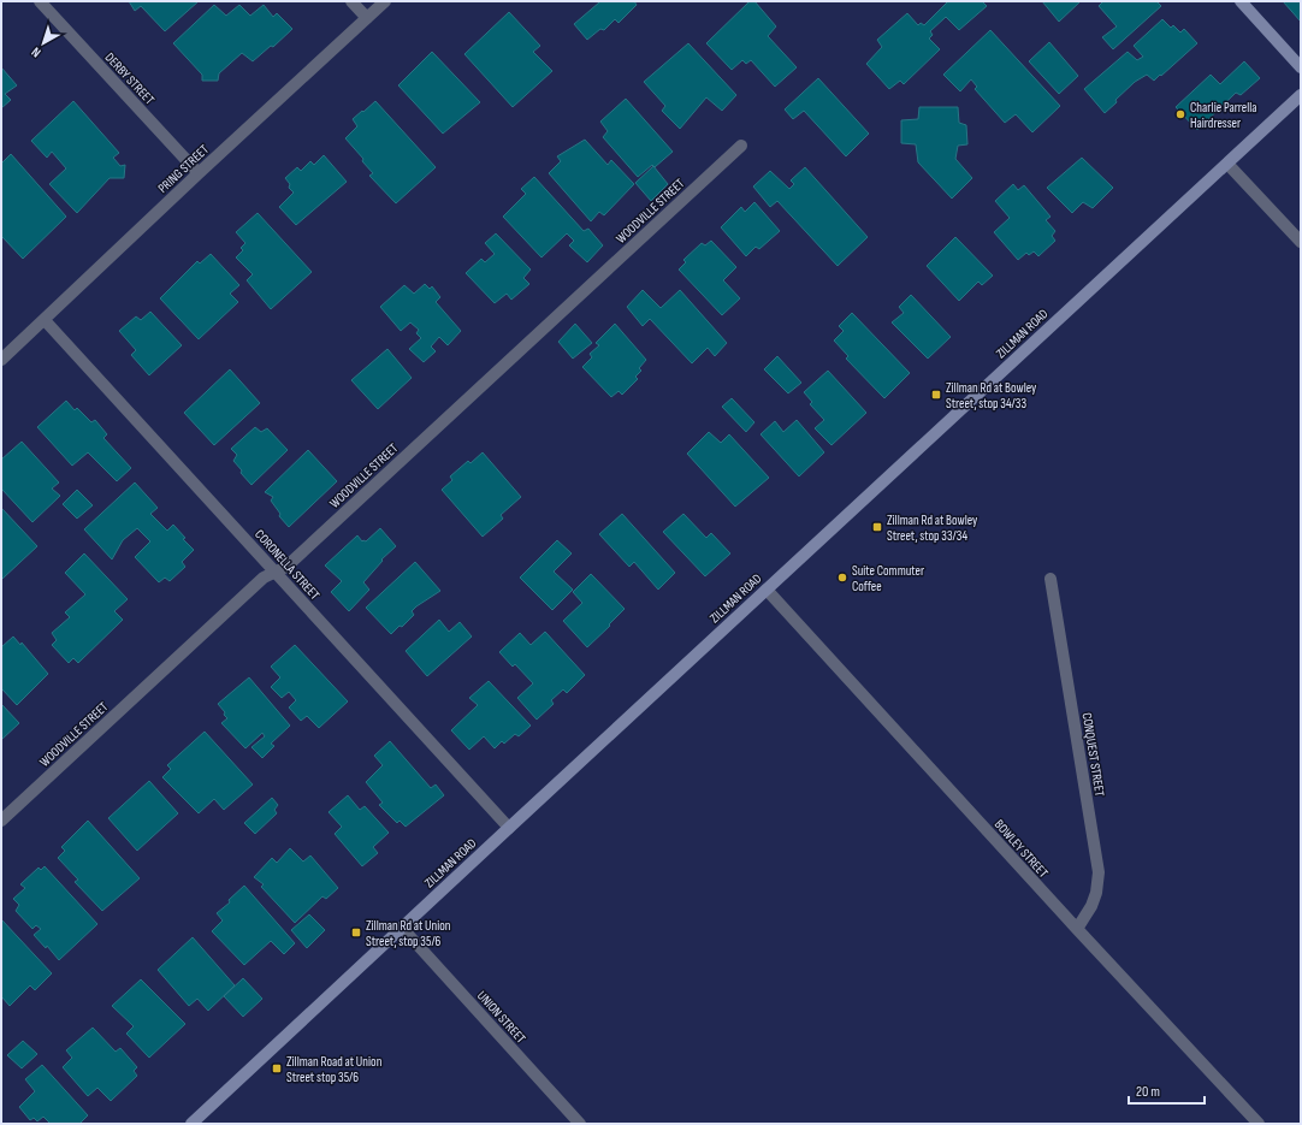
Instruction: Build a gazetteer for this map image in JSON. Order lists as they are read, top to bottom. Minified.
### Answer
{"streets":{"main road":["ZILLMAN ROAD"],"street":["DERBY STREET","PRING STREET","WOODVILLE STREET","CORONELLA STREET","CONQUEST STREET","BOWLEY STREET","UNION STREET"]},"crossings":[["DERBY STREET","PRING STREET"],["PRING STREET","CORONELLA STREET"],["WOODVILLE STREET","CORONELLA STREET"],["ZILLMAN ROAD","CORONELLA STREET"],["ZILLMAN ROAD","BOWLEY STREET"],["ZILLMAN ROAD","UNION STREET"],["CONQUEST STREET","BOWLEY STREET"]],"places":{"other":["Charlie Parrella Hairdresser","Suite Commuter Coffee"],"transit":["Zillman Rd at Bowley Street, stop 34/33","Zillman Rd at Bowley Street, stop 33/34","Zillman Rd at Union Street, stop 35/6","Zillman Road at Union Street stop 35/6"]},"scale_bar":"20 m","north":"bottom left"}
